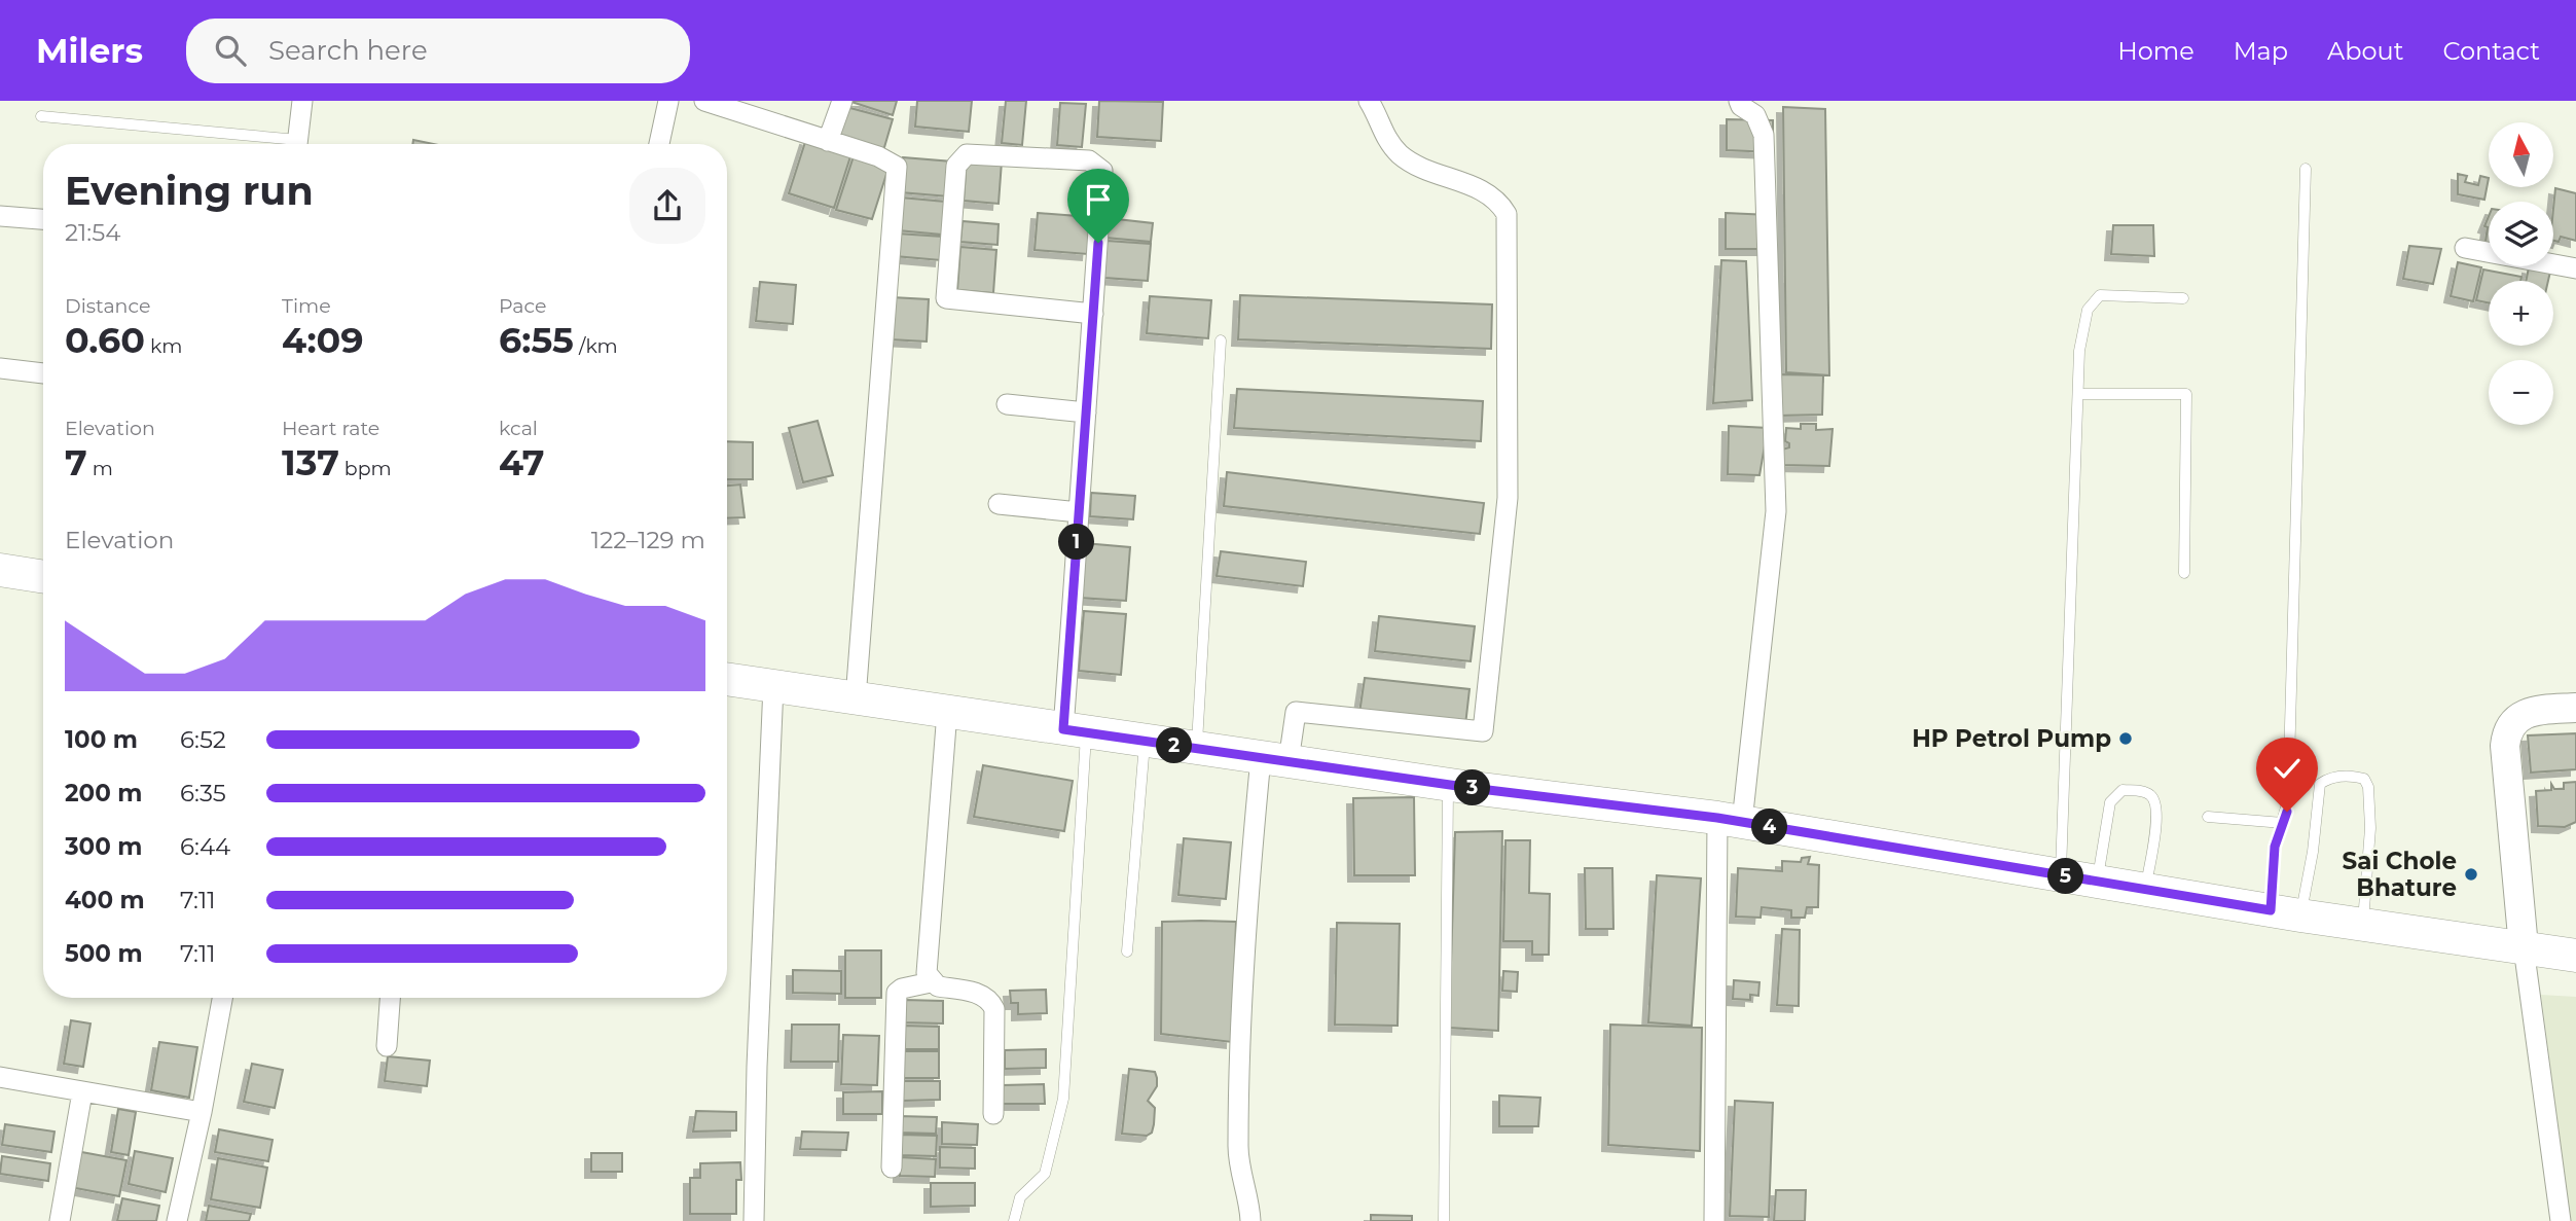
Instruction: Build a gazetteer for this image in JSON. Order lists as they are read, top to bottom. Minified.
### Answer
{"places":["HP Petrol Pump","Sai Chole Bhature"],"north":"top","page":{"header":"Milers","search":"Search here","nav":["Home","Map","About","Contact"],"map_buttons":["+","−"],"heading":["Evening run","21:54"],"stats":[["Distance","0.60 km"],["Time","4:09"],["Pace","6:55 /km"],["Elevation","7 m"],["Heart rate","137 bpm"],["kcal","47"]],"chart":["Elevation","122–129 m"],"pins":["1","2","3","4","5"],"list":[{"name":"100 m","note":"6:52"},{"name":"200 m","note":"6:35"},{"name":"300 m","note":"6:44"},{"name":"400 m","note":"7:11"},{"name":"500 m","note":"7:11"}]}}
